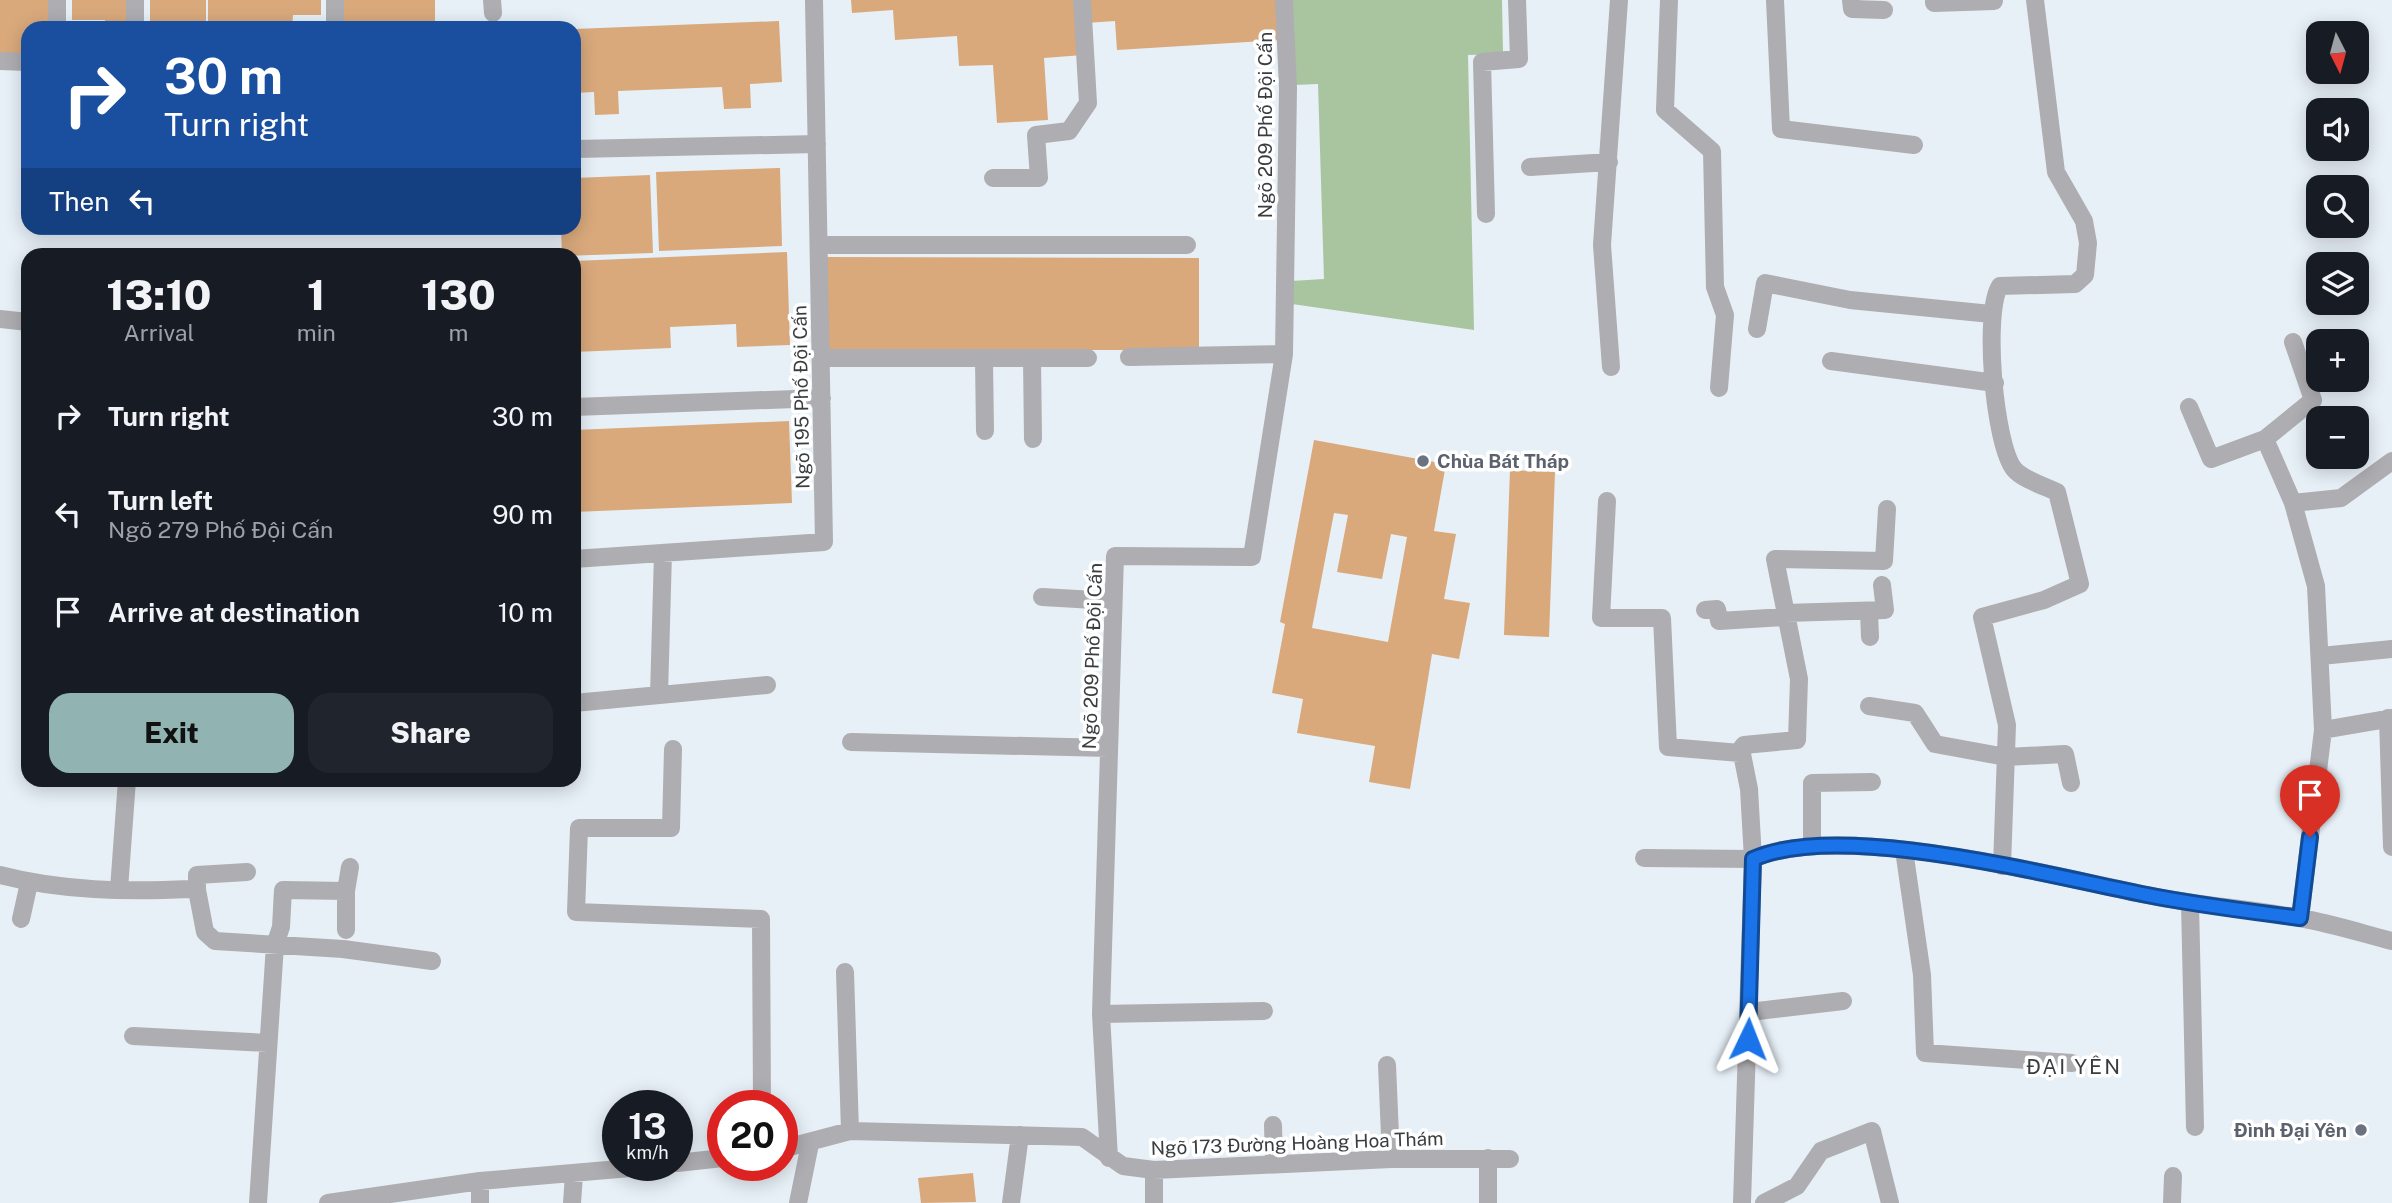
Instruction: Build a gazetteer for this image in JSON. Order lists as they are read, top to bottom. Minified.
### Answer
{"streets":{"street":["Ngõ 209 Phố Đội Cấn","Ngõ 195 Phố Đội Cấn","Ngõ 173 Đường Hoàng Hoa Thám"]},"crossings":[["Ngõ 209 Phố Đội Cấn","Ngõ 173 Đường Hoàng Hoa Thám"]],"districts":["ĐẠI YÊN"],"places":["Chùa Bát Tháp","Đình Đại Yên"],"north":"bottom","page":{"map_buttons":["+","−"],"turn":["30 m","Turn right"],"then":"Then","eta":["13:10","Arrival","1","min","130","m"],"list":[{"name":"Turn right","value":"30 m"},{"name":"Turn left","note":"Ngõ 279 Phố Đội Cấn","value":"90 m"},{"name":"Arrive at destination","value":"10 m"}],"buttons":["Exit","Share"],"speed":"13 km/h","limit":"20"}}
